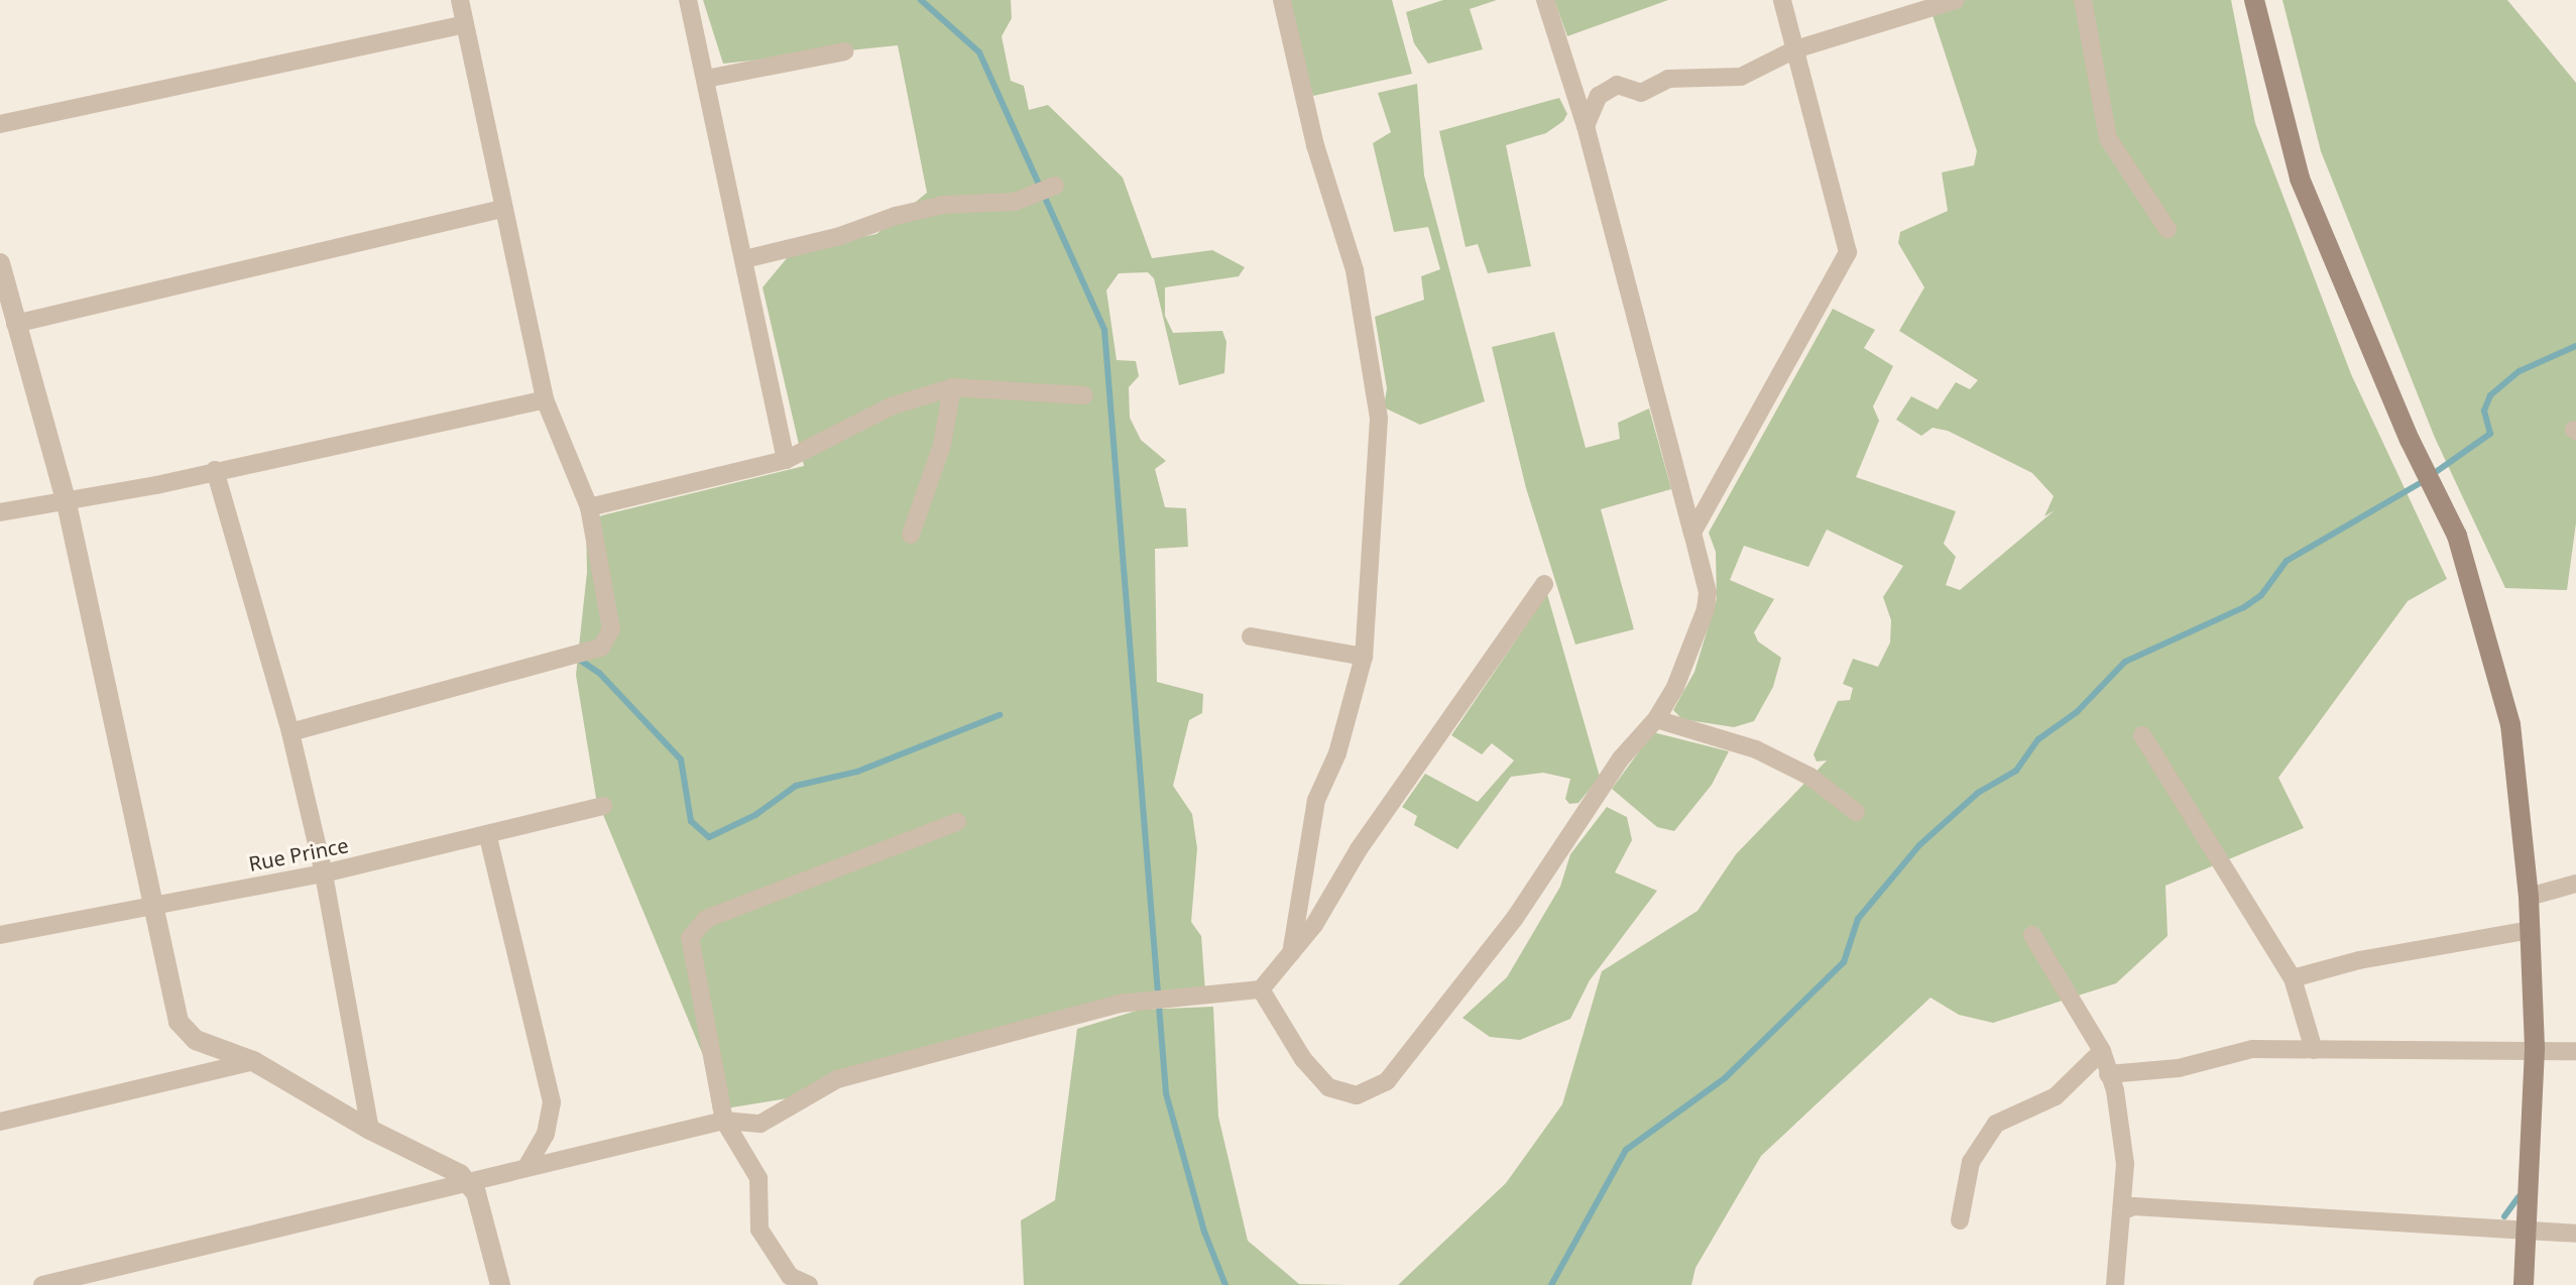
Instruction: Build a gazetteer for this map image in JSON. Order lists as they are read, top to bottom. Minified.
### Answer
{"streets":{"street":["Rue Prince"]}}
